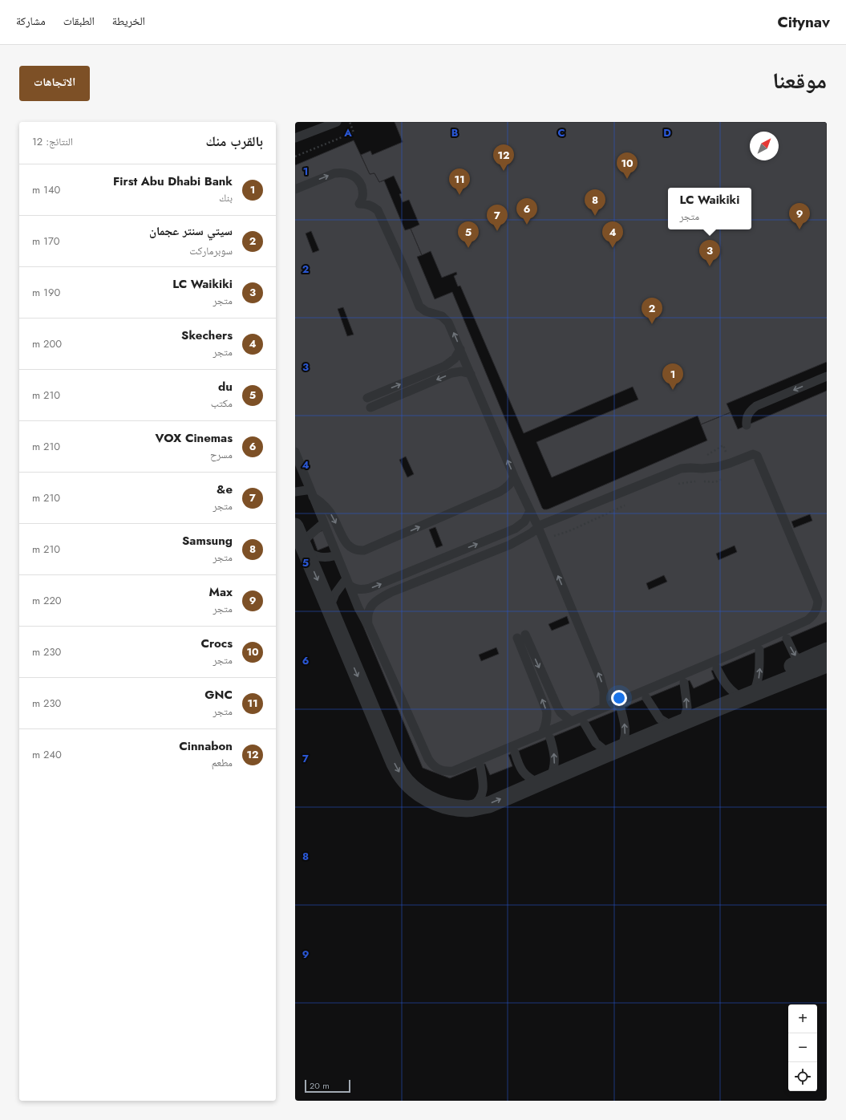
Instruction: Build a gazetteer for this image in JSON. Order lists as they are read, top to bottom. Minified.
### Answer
{"scale_bar":"20 m","north":"top right","page":{"header":"Citynav","nav":["الخريطة","الطبقات","مشاركة"],"title":"موقعنا","buttons":"الاتجاهات","heading":["بالقرب منك","النتائج: 12"],"pins":["12","10","11","8","6","9","7","4","5","3","2","1"],"list":[{"mark":"1","name":"First Abu Dhabi Bank","note":"بنك","value":"140 m"},{"mark":"2","name":"سيتي سنتر عجمان","note":"سوبرماركت","value":"170 m"},{"mark":"3","name":"LC Waikiki","note":"متجر","value":"190 m"},{"mark":"4","name":"Skechers","note":"متجر","value":"200 m"},{"mark":"5","name":"du","note":"مكتب","value":"210 m"},{"mark":"6","name":"VOX Cinemas","note":"مسرح","value":"210 m"},{"mark":"7","name":"e&","note":"متجر","value":"210 m"},{"mark":"8","name":"Samsung","note":"متجر","value":"210 m"},{"mark":"9","name":"Max","note":"متجر","value":"220 m"},{"mark":"10","name":"Crocs","note":"متجر","value":"230 m"},{"mark":"11","name":"GNC","note":"متجر","value":"230 m"},{"mark":"12","name":"Cinnabon","note":"مطعم","value":"240 m"}],"popup":["LC Waikiki","متجر"],"map_buttons":["+","−"],"scale":"20 m"},"grid":{"columns":["A","B","C","D"],"rows":["1","2","3","4","5","6","7","8","9"]}}
